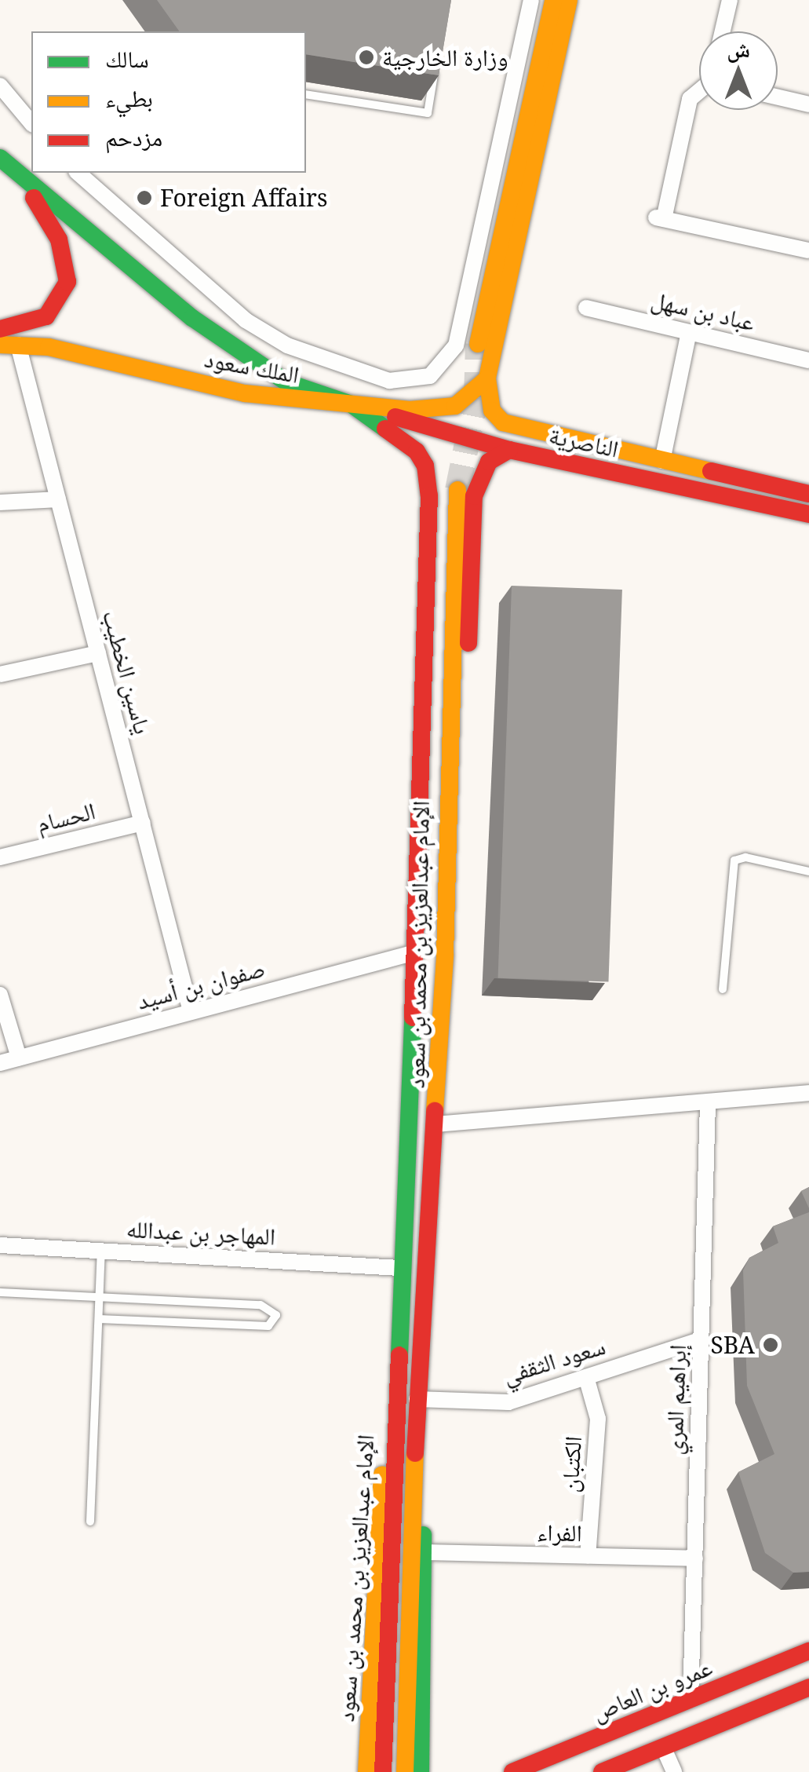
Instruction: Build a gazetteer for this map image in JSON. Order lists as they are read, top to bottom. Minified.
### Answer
{"streets":{"main road":["الملك سعود","الناصرية","الإمام عبدالعزيز بن محمد بن سعود","عمرو بن العاص"],"street":["عباد بن سهل","ياسين الخطيب","الحسام","صفوان بن أسيد","المهاجر بن عبدالله","سعود الثقفي","إبراهيم المري","الكتبان","الفراء"]},"crossings":[["الملك سعود","الناصرية"],["الملك سعود","ياسين الخطيب"],["الملك سعود","الإمام عبدالعزيز بن محمد بن سعود"],["الناصرية","الإمام عبدالعزيز بن محمد بن سعود"],["ياسين الخطيب","الحسام"],["ياسين الخطيب","صفوان بن أسيد"],["الإمام عبدالعزيز بن محمد بن سعود","صفوان بن أسيد"],["الإمام عبدالعزيز بن محمد بن سعود","المهاجر بن عبدالله"],["الإمام عبدالعزيز بن محمد بن سعود","سعود الثقفي"],["الإمام عبدالعزيز بن محمد بن سعود","الفراء"],["سعود الثقفي","إبراهيم المري"],["سعود الثقفي","الكتبان"],["إبراهيم المري","الفراء"],["إبراهيم المري","عمرو بن العاص"],["الكتبان","الفراء"]],"places":["وزارة الخارجية","Foreign Affairs","SBA"],"legend":["سالك","بطيء","مزدحم"],"north":"top"}
